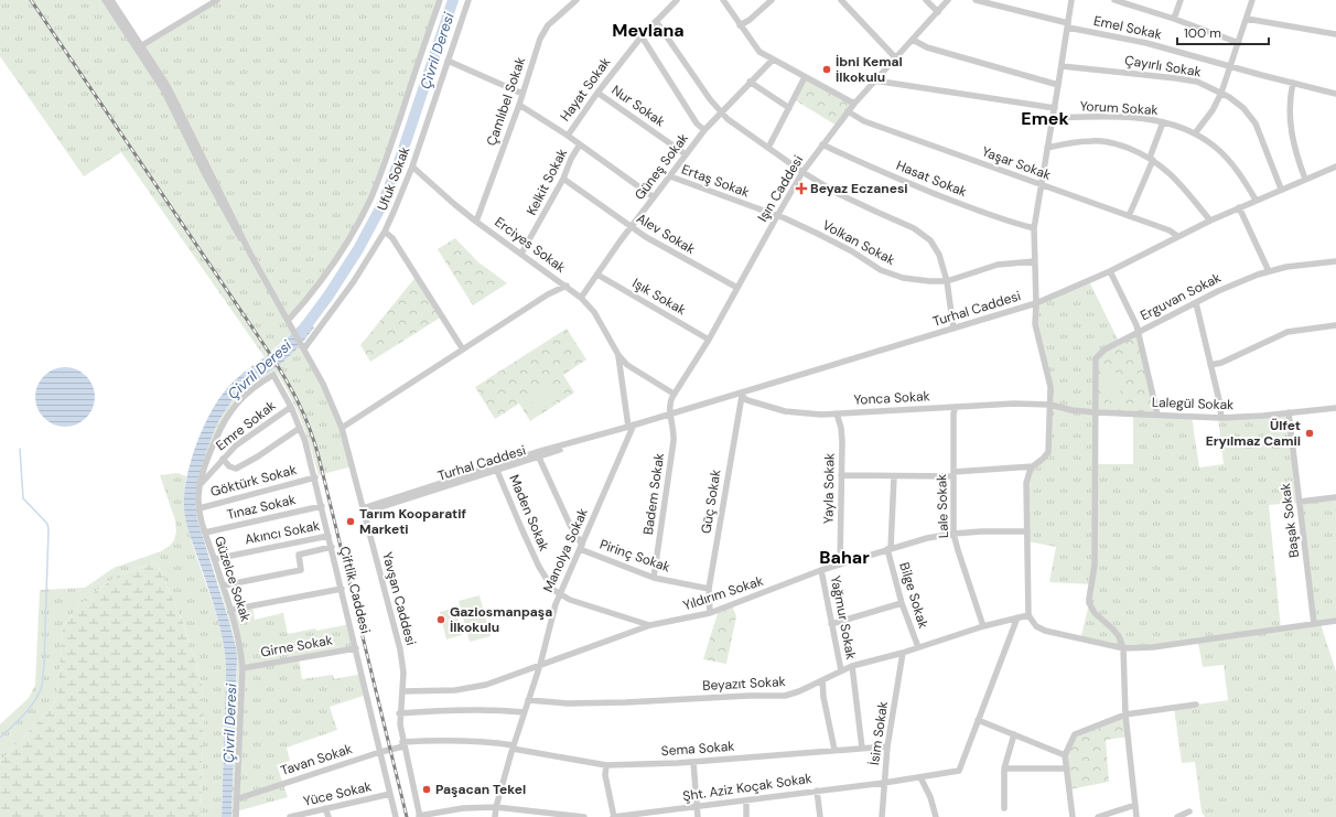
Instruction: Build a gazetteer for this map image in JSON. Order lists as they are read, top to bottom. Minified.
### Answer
{"streets":{"street":["Emel Sokak","Çayırlı Sokak","Hayat Sokak","Çamlıbel Sokak","Nur Sokak","Yorum Sokak","Yaşar Sokak","Güneş Sokak","Ufuk Sokak","Hasat Sokak","Ertaş Sokak","Kelkit Sokak","Işın Caddesi","Alev Sokak","Volkan Sokak","Erciyes Sokak","Işık Sokak","Erguvan Sokak","Turhal Caddesi","Yonca Sokak","Lalegül Sokak","Emre Sokak","Göktürk Sokak","Yayla Sokak","Badem Sokak","Güç Sokak","Lale Sokak","Tınaz Sokak","Maden Sokak","Başak Sokak","Akıncı Sokak","Manolya Sokak","Pirinç Sokak","Güzelce Sokak","Çiftlik Caddesi","Yıldırım Sokak","Bilge Sokak","Yavşan Caddesi","Yağmur Sokak","Girne Sokak","Beyazıt Sokak","İsim Sokak","Sema Sokak","Tavan Sokak","Şht. Aziz Koçak Sokak","Yüce Sokak"]},"crossings":[["Çayırlı Sokak","Turhal Caddesi"],["Hayat Sokak","Nur Sokak"],["Çamlıbel Sokak","Erciyes Sokak"],["Nur Sokak","Güneş Sokak"],["Yorum Sokak","Turhal Caddesi"],["Yaşar Sokak","Işın Caddesi"],["Yaşar Sokak","Turhal Caddesi"],["Güneş Sokak","Ertaş Sokak"],["Güneş Sokak","Alev Sokak"],["Güneş Sokak","Erciyes Sokak"],["Güneş Sokak","Işık Sokak"],["Ufuk Sokak","Erciyes Sokak"],["Ufuk Sokak","Yavşan Caddesi"],["Hasat Sokak","Işın Caddesi"],["Ertaş Sokak","Işın Caddesi"],["Ertaş Sokak","Volkan Sokak"],["Kelkit Sokak","Alev Sokak"],["Kelkit Sokak","Erciyes Sokak"],["Işın Caddesi","Alev Sokak"],["Işın Caddesi","Volkan Sokak"],["Işın Caddesi","Erciyes Sokak"],["Işın Caddesi","Işık Sokak"],["Işın Caddesi","Turhal Caddesi"],["Işın Caddesi","Badem Sokak"],["Erciyes Sokak","Turhal Caddesi"],["Erciyes Sokak","Manolya Sokak"],["Erguvan Sokak","Lalegül Sokak"],["Turhal Caddesi","Yonca Sokak"],["Turhal Caddesi","Badem Sokak"],["Turhal Caddesi","Güç Sokak"],["Turhal Caddesi","Maden Sokak"],["Turhal Caddesi","Manolya Sokak"],["Turhal Caddesi","Pirinç Sokak"],["Turhal Caddesi","Yavşan Caddesi"],["Yonca Sokak","Lalegül Sokak"],["Yonca Sokak","Yayla Sokak"],["Yonca Sokak","Güç Sokak"],["Yonca Sokak","Lale Sokak"],["Lalegül Sokak","Başak Sokak"],["Emre Sokak","Güzelce Sokak"],["Emre Sokak","Çiftlik Caddesi"],["Göktürk Sokak","Güzelce Sokak"],["Göktürk Sokak","Çiftlik Caddesi"],["Yayla Sokak","Yıldırım Sokak"],["Badem Sokak","Pirinç Sokak"],["Güç Sokak","Pirinç Sokak"],["Güç Sokak","Yıldırım Sokak"],["Lale Sokak","Yıldırım Sokak"],["Lale Sokak","Beyazıt Sokak"],["Tınaz Sokak","Güzelce Sokak"],["Tınaz Sokak","Çiftlik Caddesi"],["Maden Sokak","Manolya Sokak"],["Akıncı Sokak","Güzelce Sokak"],["Akıncı Sokak","Çiftlik Caddesi"],["Manolya Sokak","Pirinç Sokak"],["Manolya Sokak","Yıldırım Sokak"],["Manolya Sokak","Beyazıt Sokak"],["Manolya Sokak","Sema Sokak"],["Güzelce Sokak","Çiftlik Caddesi"],["Güzelce Sokak","Girne Sokak"],["Güzelce Sokak","Tavan Sokak"],["Çiftlik Caddesi","Girne Sokak"],["Çiftlik Caddesi","Tavan Sokak"],["Çiftlik Caddesi","Yüce Sokak"],["Yıldırım Sokak","Bilge Sokak"],["Yıldırım Sokak","Yavşan Caddesi"],["Yıldırım Sokak","Yağmur Sokak"],["Bilge Sokak","Beyazıt Sokak"],["Yavşan Caddesi","Sema Sokak"],["Yavşan Caddesi","Tavan Sokak"],["Yağmur Sokak","Beyazıt Sokak"],["Yağmur Sokak","Sema Sokak"],["Beyazıt Sokak","İsim Sokak"],["İsim Sokak","Sema Sokak"],["İsim Sokak","Şht. Aziz Koçak Sokak"],["Sema Sokak","Tavan Sokak"]],"districts":["Mevlana","Emek","Bahar"],"water":["Çivril Deresi"],"places":{"other":["İbni Kemal İlkokulu","Ülfet Eryılmaz Camii","Tarım Kooparatif Marketi","Gaziosmanpaşa İlkokulu","Paşacan Tekel"],"health":["Beyaz Eczanesi"]},"scale_bar":"100 m"}
